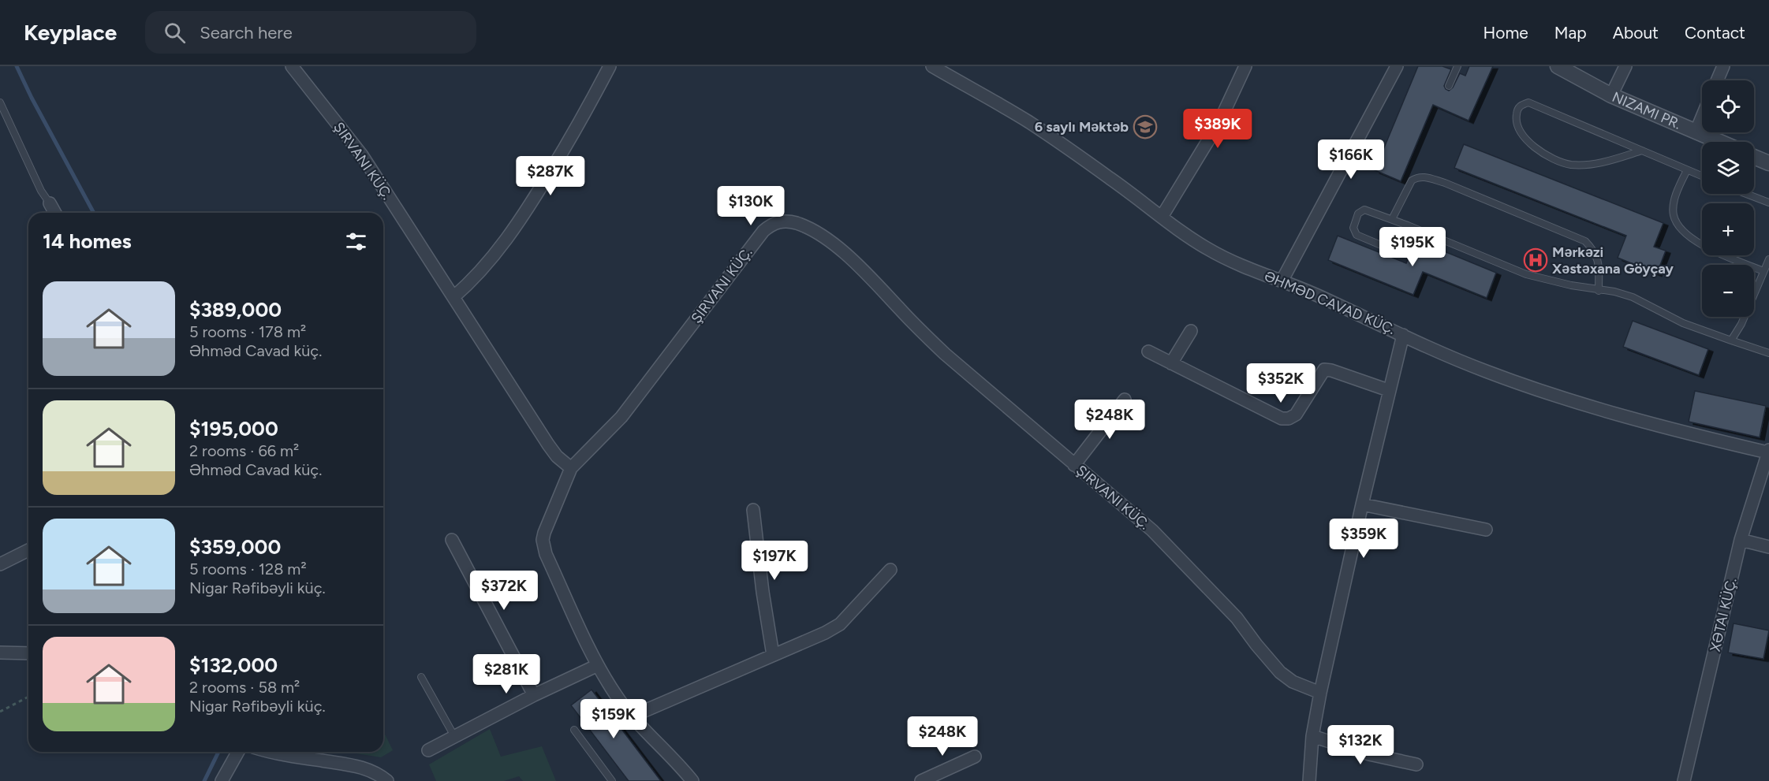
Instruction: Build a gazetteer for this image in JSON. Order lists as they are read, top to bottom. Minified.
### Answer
{"streets":{"street":["NIZAMI PR.","ŞIRVANI KÜÇ.","ƏHMƏD CAVAD KÜÇ.","XƏTAI KÜÇ."]},"crossings":[["ƏHMƏD CAVAD KÜÇ.","XƏTAI KÜÇ."]],"places":{"school or university":["6 saylı Məktəb"],"hospital":["Mərkəzi Xəstəxana Göyçay"]},"page":{"header":"Keyplace","search":"Search here","nav":["Home","Map","About","Contact"],"map_buttons":["+","−"],"price":["$389K","$166K","$287K","$130K","$195K","$352K","$248K","$359K","$197K","$372K","$281K","$159K","$248K","$132K"],"heading":"14 homes","list":[{"name":"$389,000","note":"5 rooms · 178 m² · Əhməd Cavad küç."},{"name":"$195,000","note":"2 rooms · 66 m² · Əhməd Cavad küç."},{"name":"$359,000","note":"5 rooms · 128 m² · Nigar Rəfibəyli küç."},{"name":"$132,000","note":"2 rooms · 58 m² · Nigar Rəfibəyli küç."}]}}
